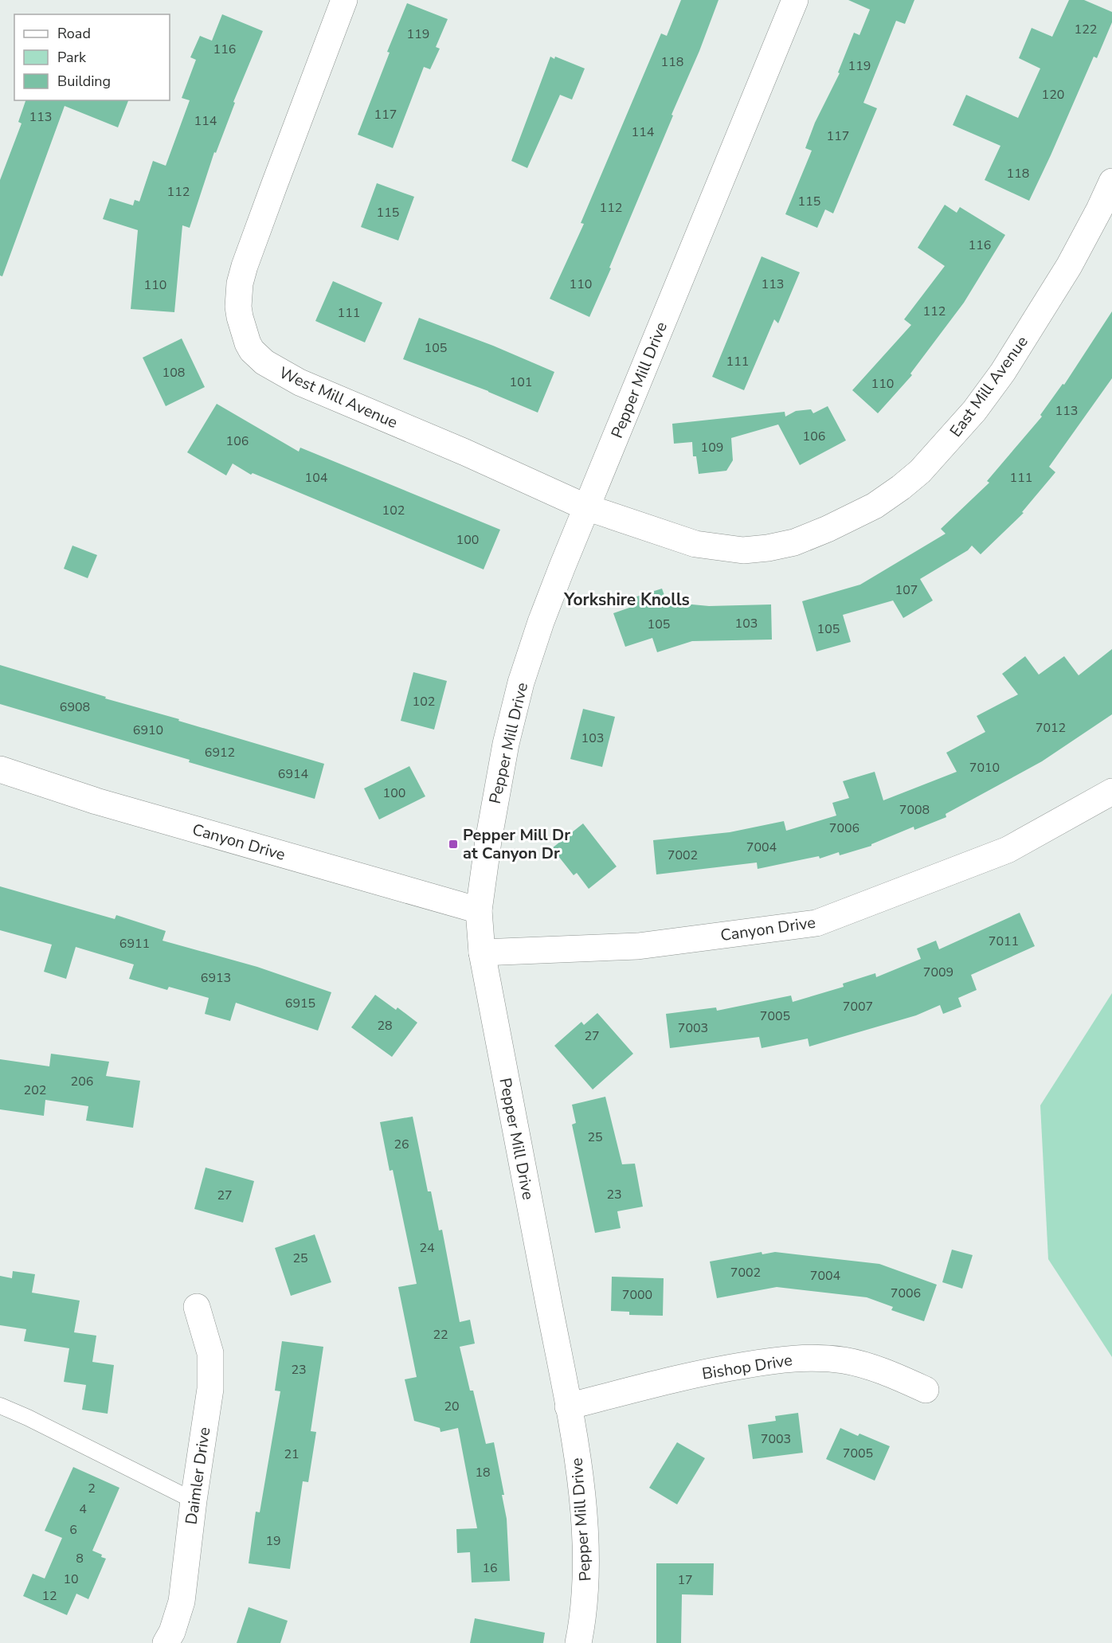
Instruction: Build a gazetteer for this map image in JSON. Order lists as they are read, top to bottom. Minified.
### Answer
{"streets":{"street":["Pepper Mill Drive","East Mill Avenue","West Mill Avenue","Canyon Drive","Bishop Drive","Daimler Drive"]},"crossings":[["Pepper Mill Drive","East Mill Avenue"],["Pepper Mill Drive","West Mill Avenue"],["Pepper Mill Drive","Canyon Drive"],["Pepper Mill Drive","Bishop Drive"],["East Mill Avenue","West Mill Avenue"]],"districts":["Yorkshire Knolls"],"places":{"transit":["Pepper Mill Dr at Canyon Dr"]},"house_numbers":["122","119","116","118","119","120","117","113","114","114","117","118","112","115","112","115","116","110","113","110","112","111","105","111","108","101","110","113","106","106","109","104","111","102","100","107","103","105","105","102","6908","7012","6910","103","6912","7010","6914","100","7008","7006","7004","7002","7011","6911","7009","6913","6915","7007","7005","28","7003","27","206","202","25","26","23","27","24","25","7002","7004","7006","7000","22","23","20","7003","7005","21","18","2","4","6","19","8","16","10","17","12"],"legend":["Road","Park","Building"]}
